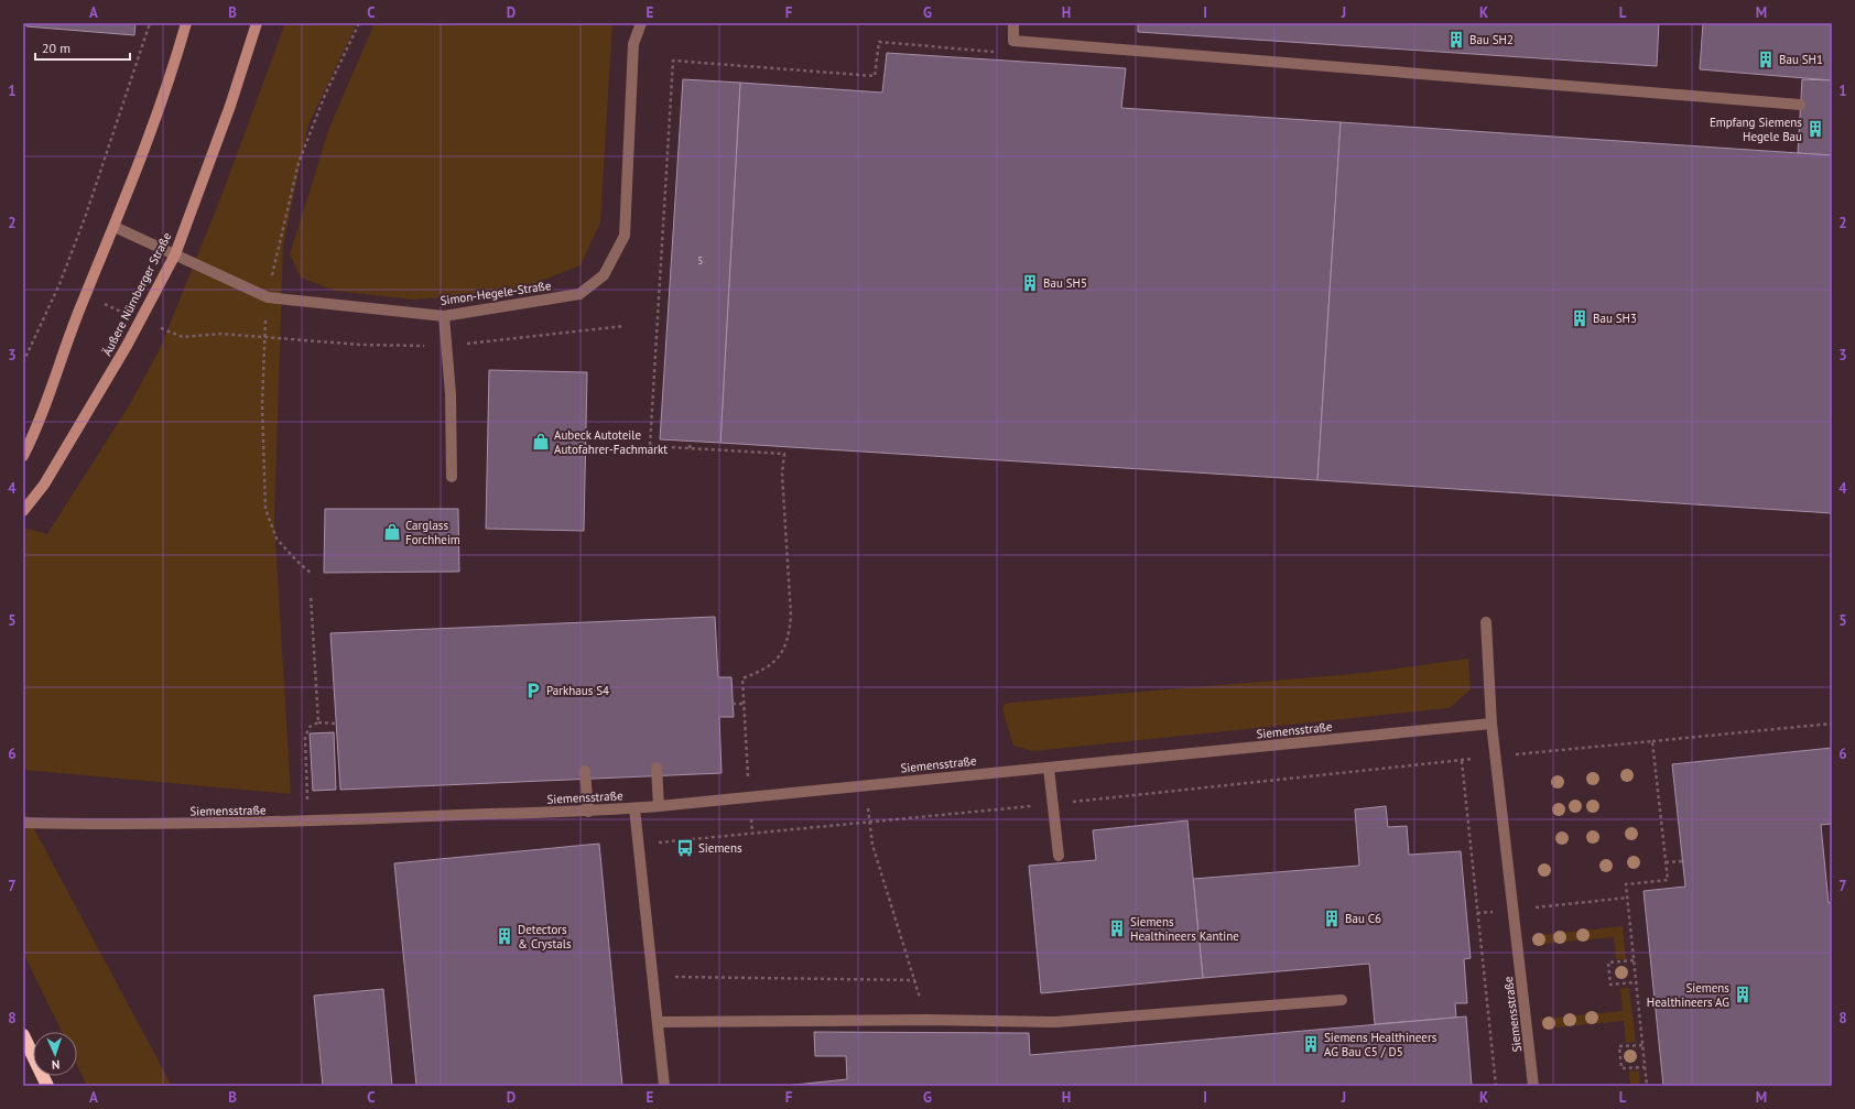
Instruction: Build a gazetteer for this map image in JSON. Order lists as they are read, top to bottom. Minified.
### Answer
{"streets":{"main road":["Äußere Nürnberger Straße"],"street":["Simon-Hegele-Straße","Siemensstraße"]},"crossings":[["Simon-Hegele-Straße","Äußere Nürnberger Straße"]],"places":{"building":["Bau SH2","Bau SH1","Empfang Siemens Hegele Bau","Bau SH5","Bau SH3","Bau C6","Siemens Healthineers Kantine","Detectors & Crystals","Siemens Healthineers AG","Siemens Healthineers AG Bau C5 / D5"],"shop":["Aubeck Autoteile Autofahrer-Fachmarkt","Carglass Forchheim"],"parking":["Parkhaus S4"],"bus stop":["Siemens"]},"house_numbers":["5"],"scale_bar":"20 m","north":"bottom","grid":{"columns":["A","B","C","D","E","F","G","H","I","J","K","L","M"],"rows":["1","2","3","4","5","6","7","8"]}}
